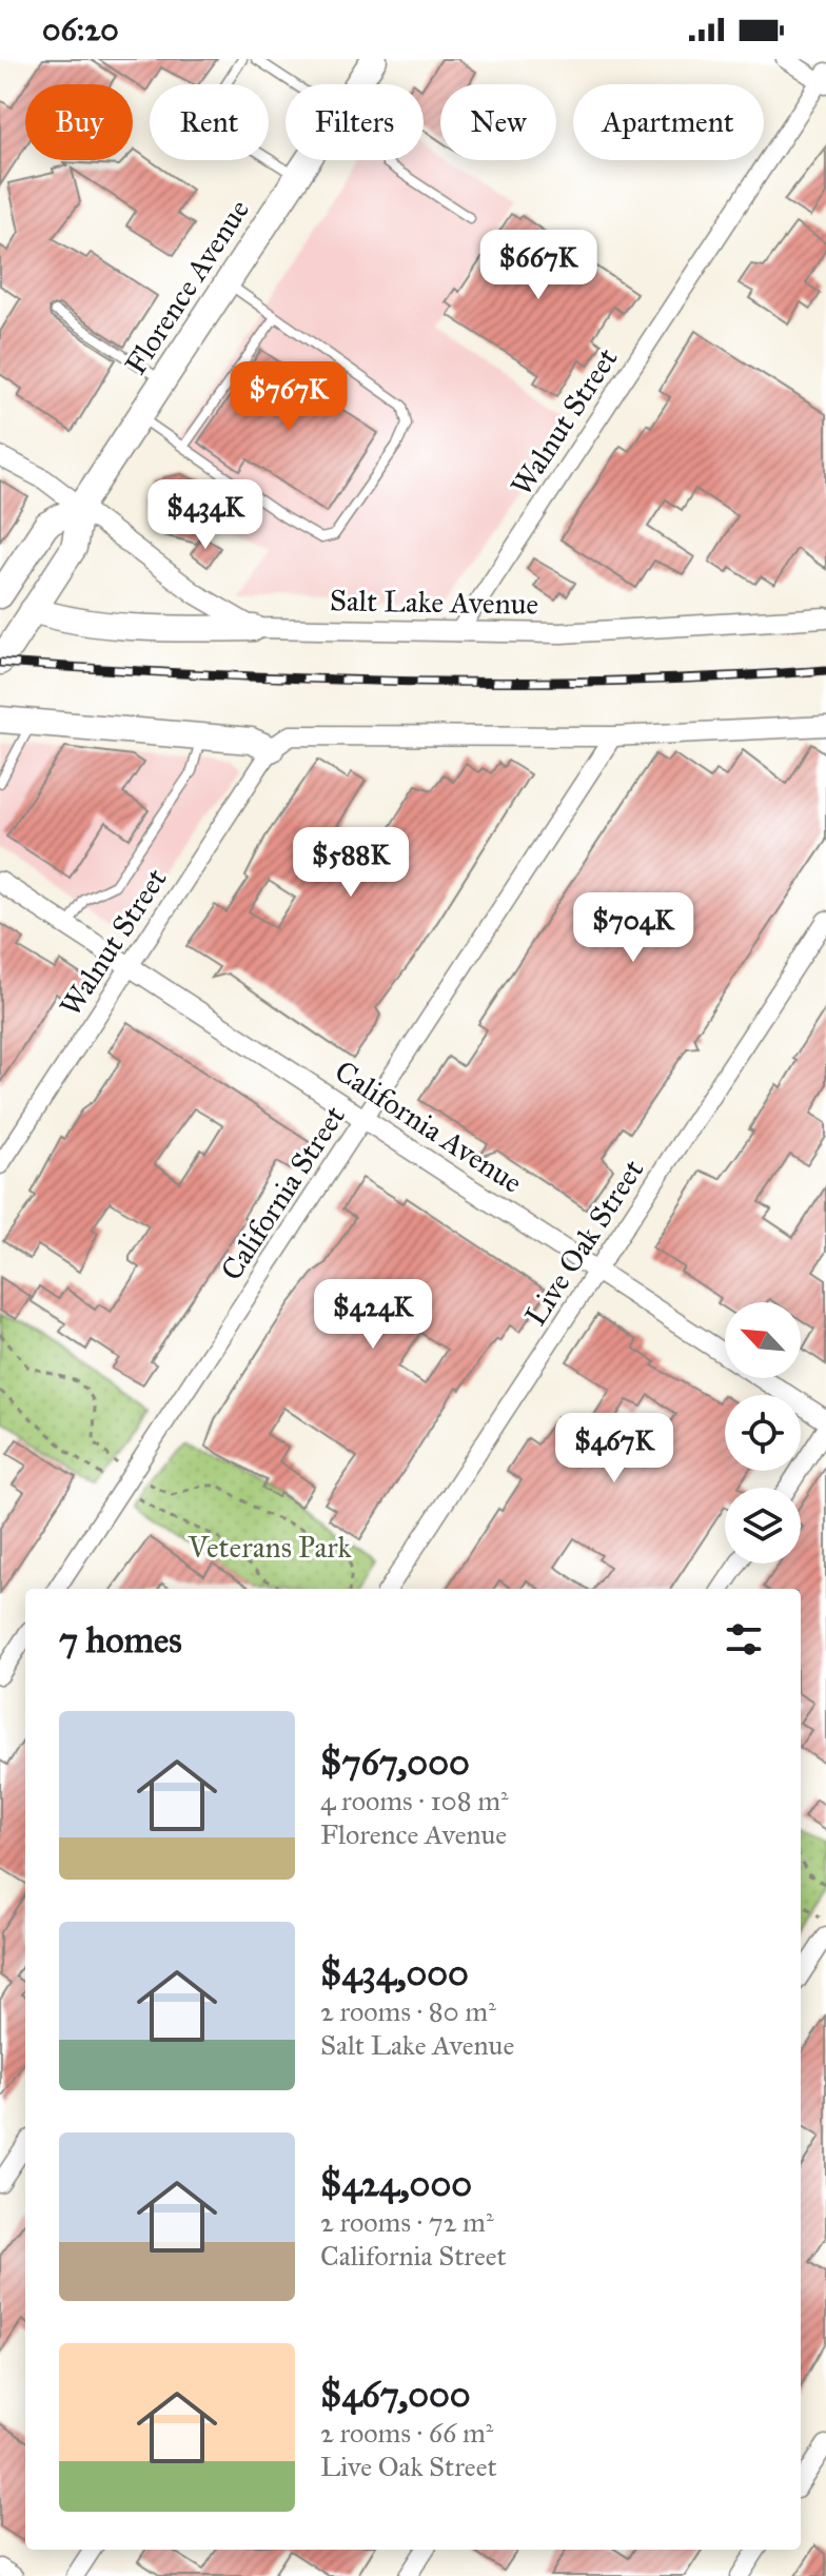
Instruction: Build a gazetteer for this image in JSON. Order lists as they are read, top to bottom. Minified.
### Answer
{"streets":{"main road":["Florence Avenue"],"street":["Walnut Street","Salt Lake Avenue","California Avenue","California Street","Live Oak Street"]},"crossings":[["Florence Avenue","Salt Lake Avenue"],["Walnut Street","Salt Lake Avenue"],["Walnut Street","California Avenue"],["California Avenue","California Street"],["California Avenue","Live Oak Street"]],"parks":["Veterans Park"],"north":"top left","page":{"status":"06:20","chip":["Buy","Rent","Filters","New","Apartment"],"price":["$667K","$767K","$434K","$588K","$704K","$424K","$467K"],"heading":"7 homes","list":[{"name":"$767,000","note":"4 rooms · 108 m² · Florence Avenue"},{"name":"$434,000","note":"2 rooms · 80 m² · Salt Lake Avenue"},{"name":"$424,000","note":"2 rooms · 72 m² · California Street"},{"name":"$467,000","note":"2 rooms · 66 m² · Live Oak Street"}]}}
